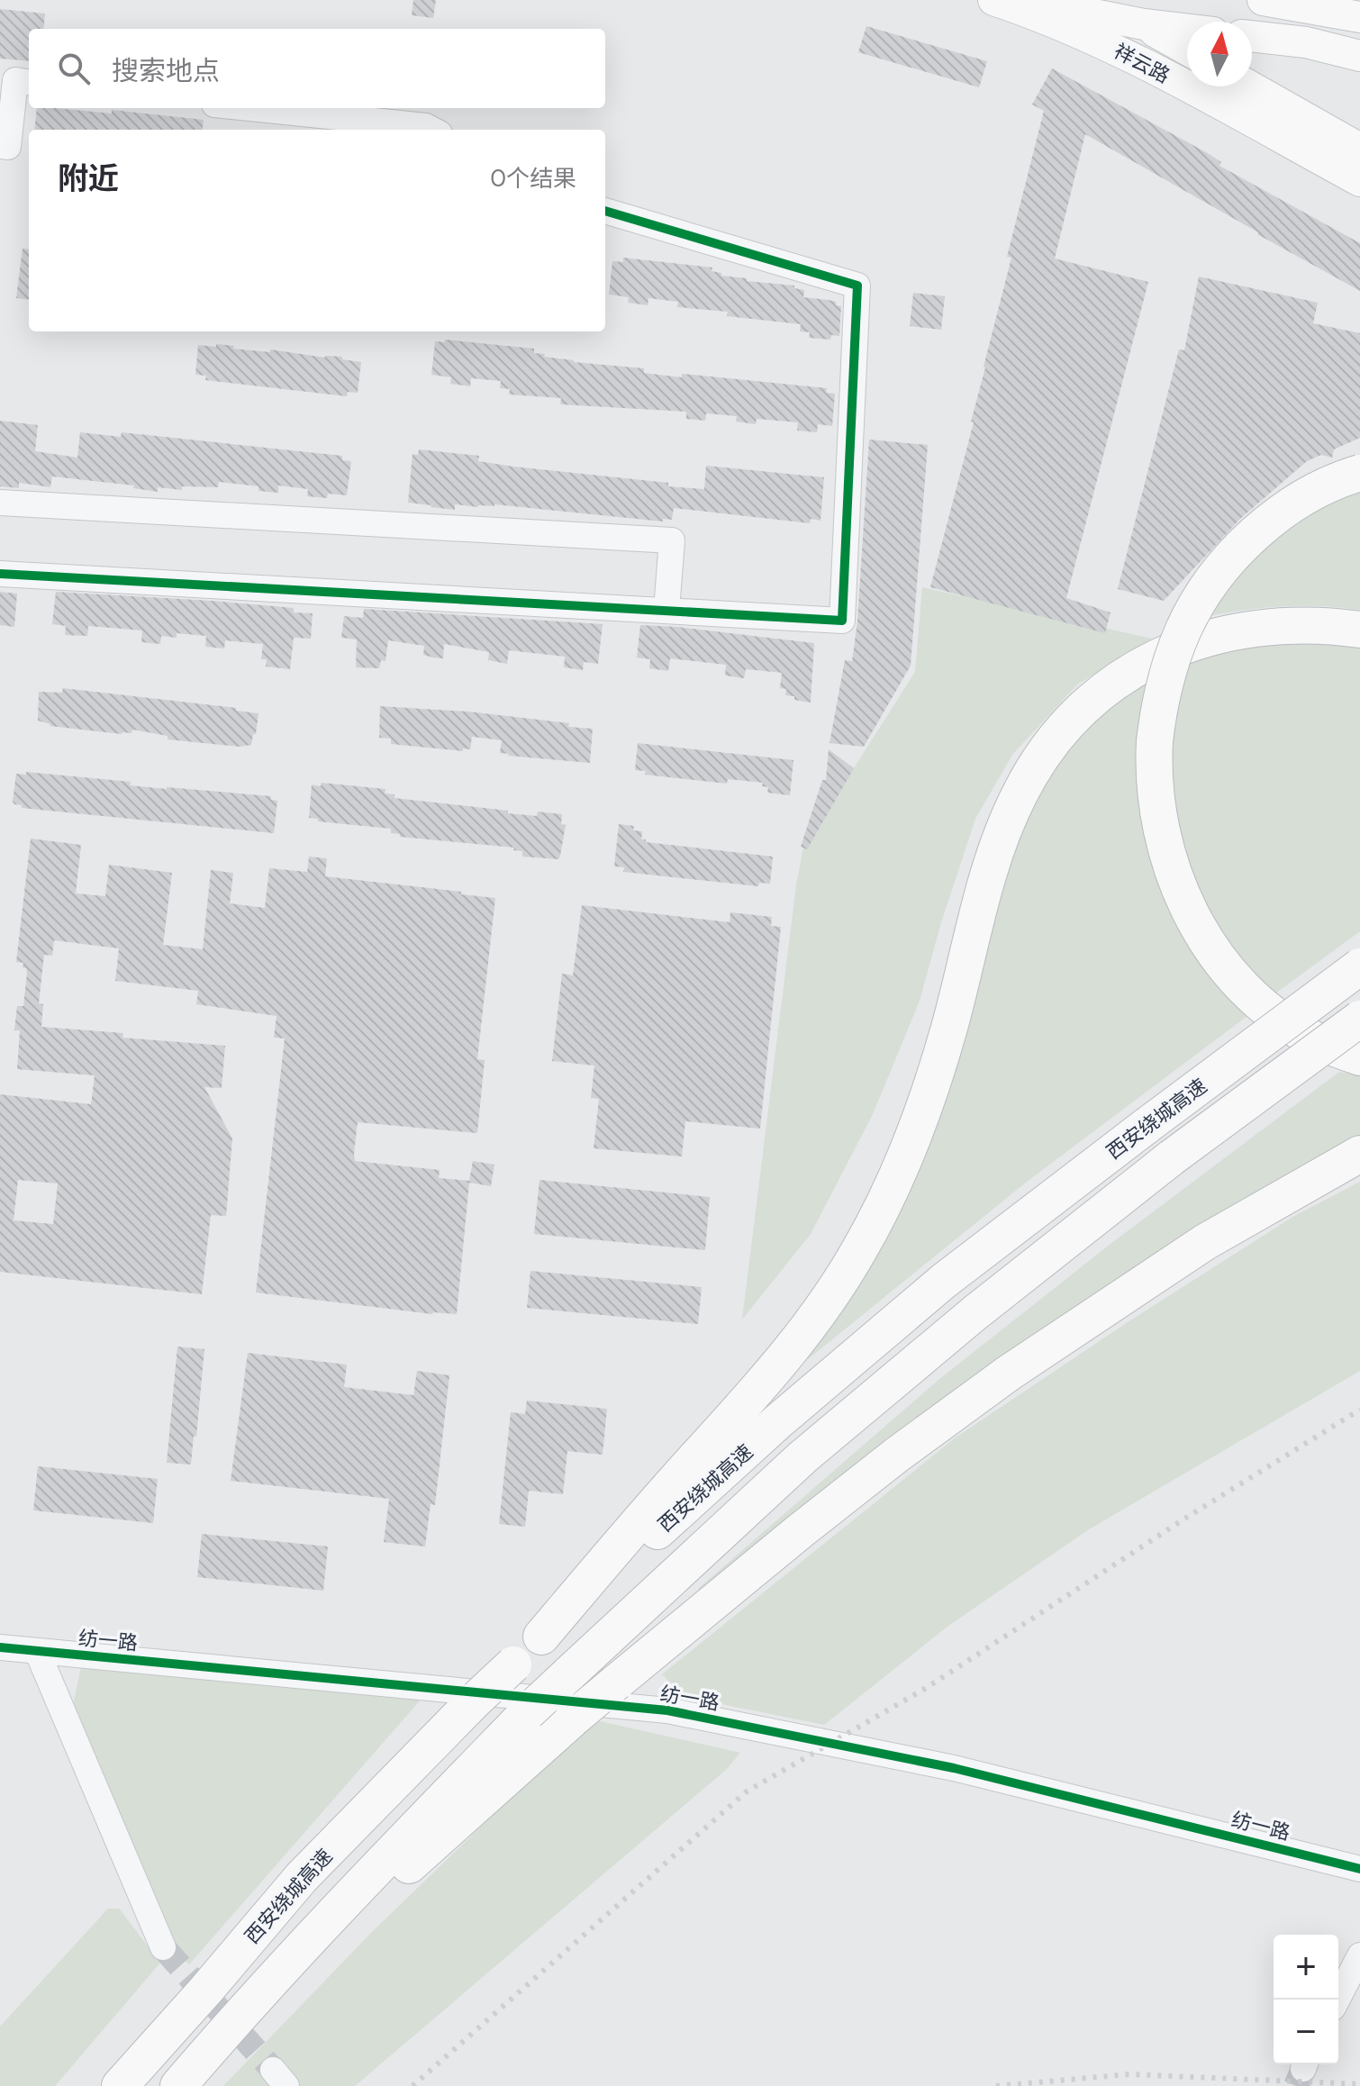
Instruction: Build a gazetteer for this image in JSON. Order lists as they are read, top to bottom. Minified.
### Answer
{"streets":{"highway":["西安绕城高速"],"main road":["祥云路"],"street":["纺一路"]},"north":"top","page":{"search":"搜索地点","heading":["附近","0个结果"],"map_buttons":["+","−"]}}
